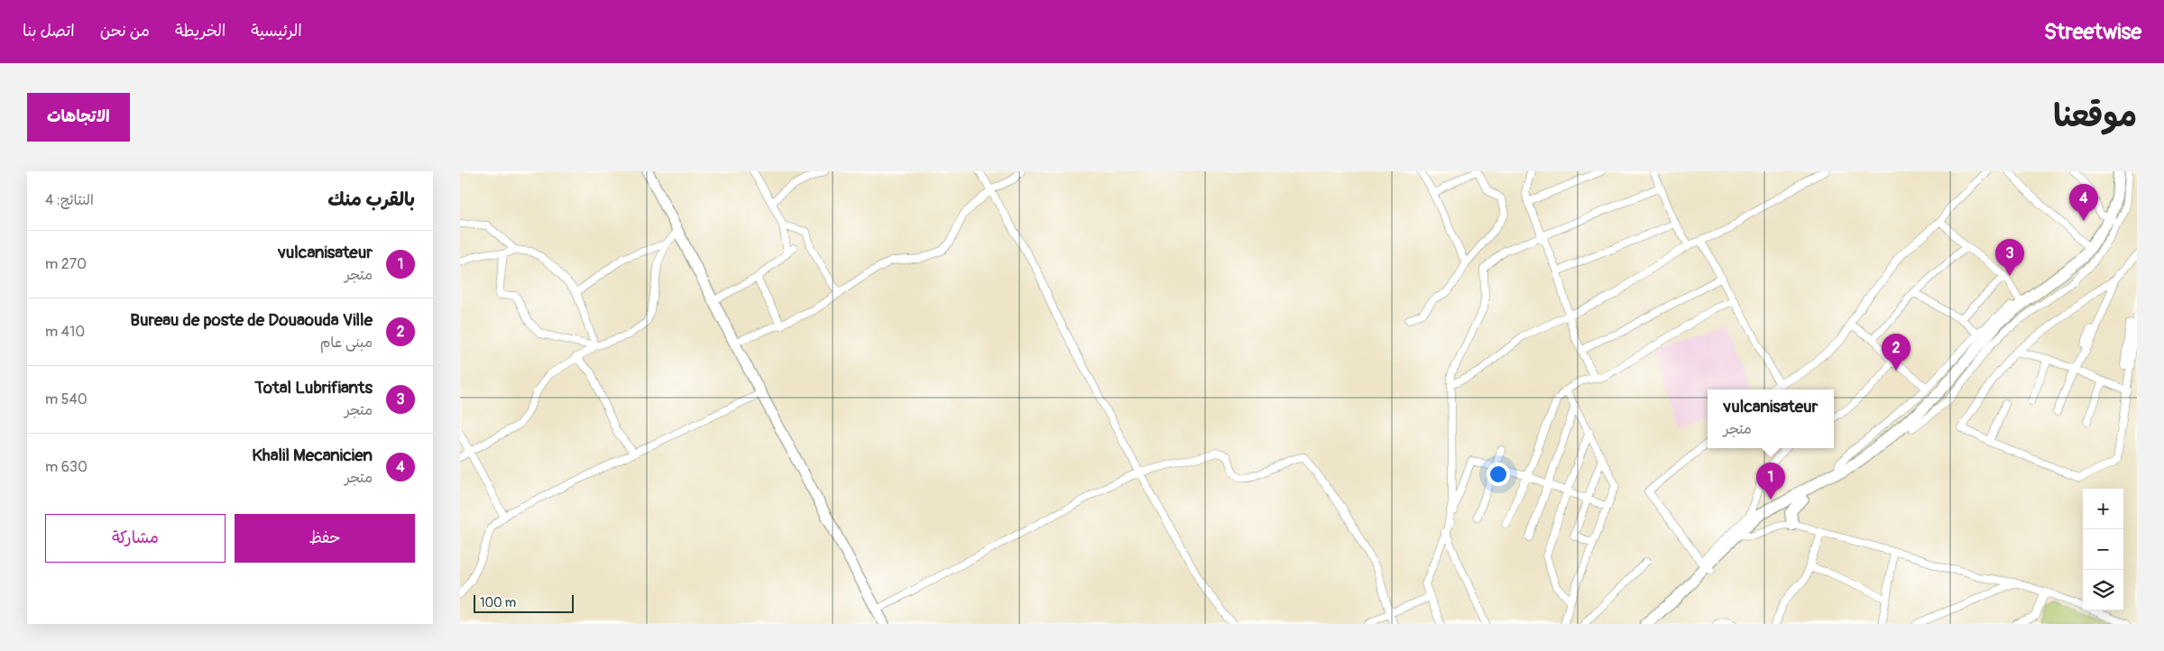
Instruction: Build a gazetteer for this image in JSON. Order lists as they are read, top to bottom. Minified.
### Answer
{"scale_bar":"100 m","page":{"header":"Streetwise","nav":["الرئيسية","الخريطة","من نحن","اتصل بنا"],"title":"موقعنا","buttons":["الاتجاهات",["حفظ","مشاركة"]],"heading":["بالقرب منك","النتائج: 4"],"pins":["4","3","2","1"],"list":[{"mark":"1","name":"vulcanisateur","note":"متجر","value":"270 m"},{"mark":"2","name":"Bureau de poste de Douaouda Ville","note":"مبنى عام","value":"410 m"},{"mark":"3","name":"Total Lubrifiants","note":"متجر","value":"540 m"},{"mark":"4","name":"Khalil Mecanicien","note":"متجر","value":"630 m"}],"popup":["vulcanisateur","متجر"],"map_buttons":["+","−"],"scale":"100 m"}}
